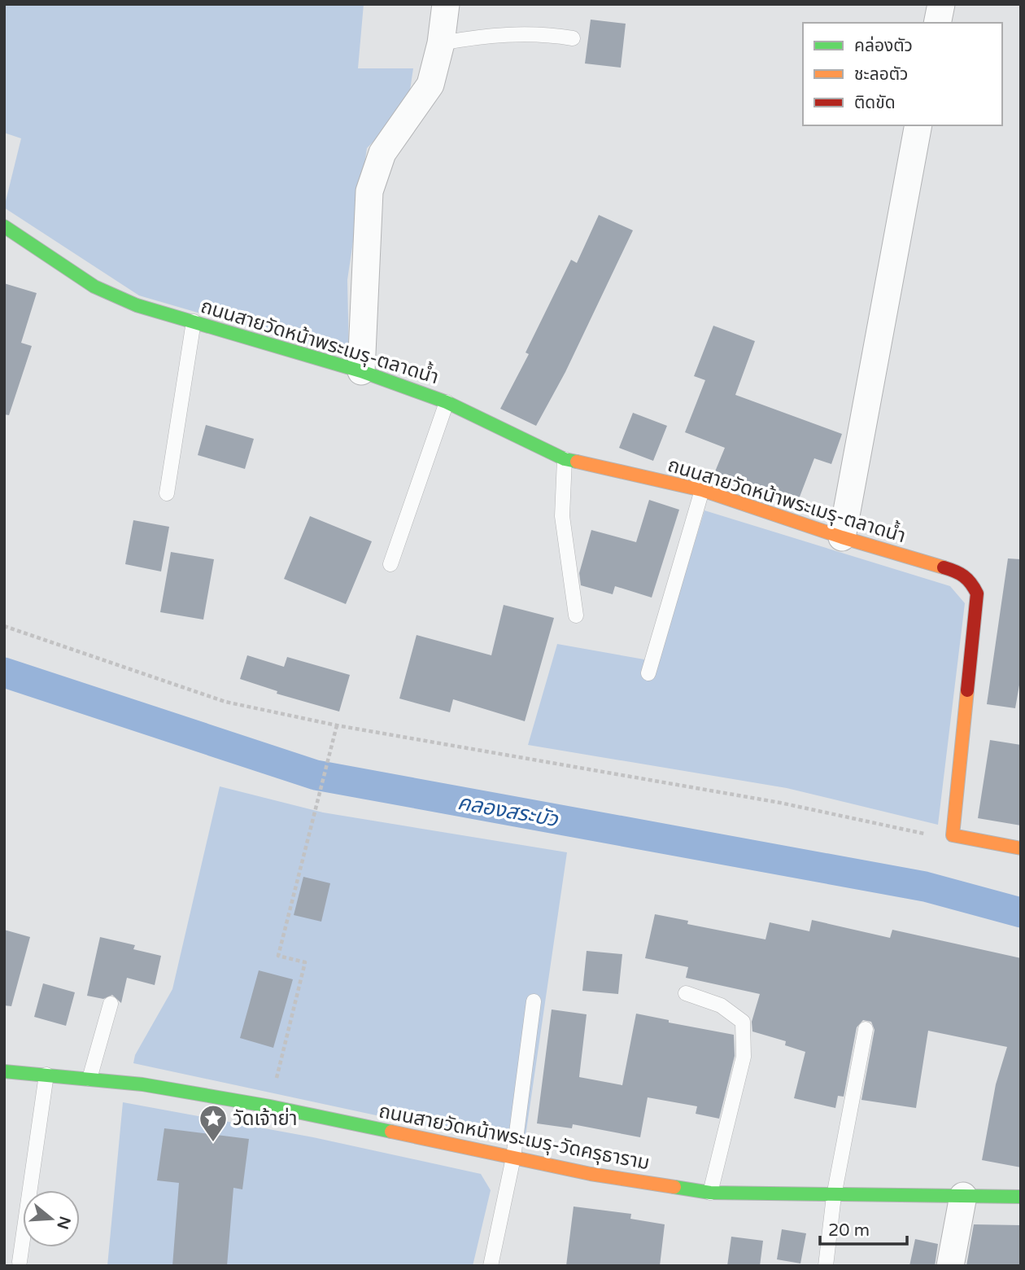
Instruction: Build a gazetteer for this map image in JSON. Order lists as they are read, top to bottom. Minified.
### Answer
{"streets":{"street":["ถนนสายวัดหน้าพระเมรุ-ตลาดน้ำ","ถนนสายวัดหน้าพระเมรุ-วัดครุธาราม"]},"water":["คลองสระบัว"],"places":{"place":["วัดเจ้าย่า"]},"legend":["คล่องตัว","ชะลอตัว","ติดขัด"],"scale_bar":"20 m","north":"right"}
